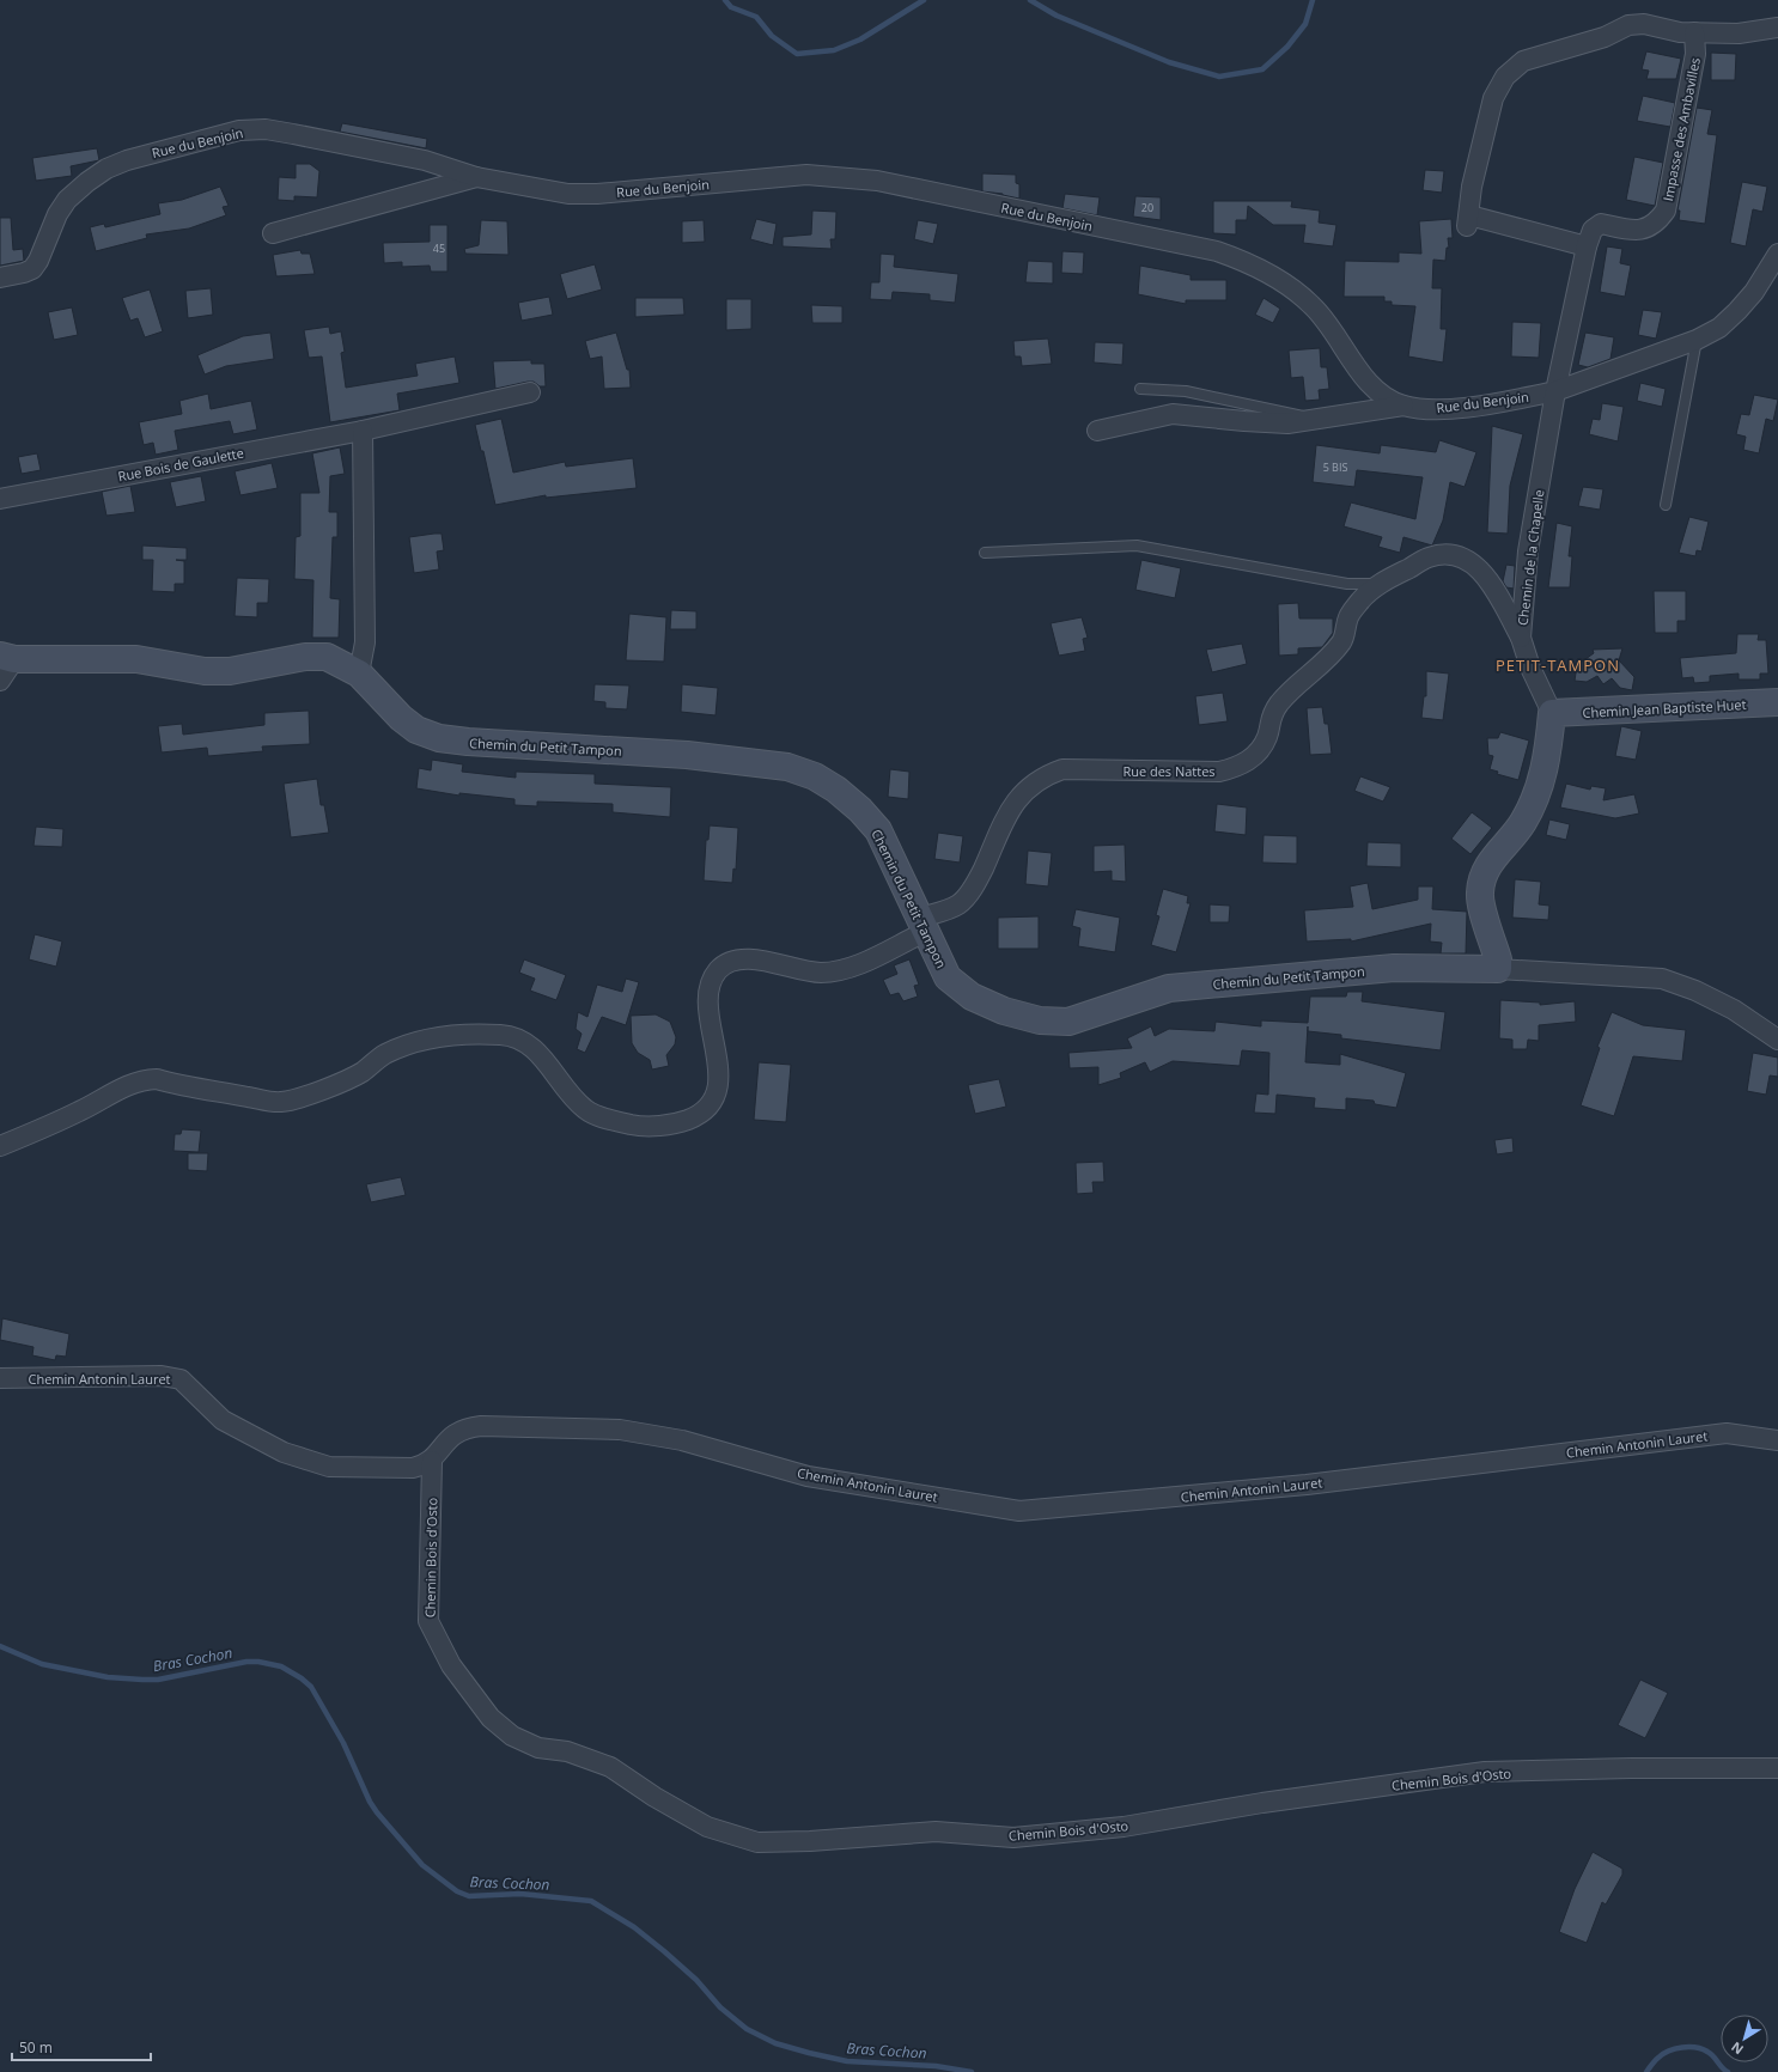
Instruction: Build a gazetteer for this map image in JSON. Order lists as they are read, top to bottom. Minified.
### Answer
{"streets":{"street":["Impasse des Ambavilles","Rue du Benjoin","Rue Bois de Gaulette","Chemin de la Chapelle","Chemin Jean Baptiste Huet","Chemin du Petit Tampon","Rue des Nattes","Chemin Antonin Lauret","Chemin Bois d'Osto"]},"crossings":[["Impasse des Ambavilles","Rue du Benjoin"],["Impasse des Ambavilles","Chemin de la Chapelle"],["Rue du Benjoin","Chemin de la Chapelle"],["Chemin de la Chapelle","Chemin Jean Baptiste Huet"],["Chemin de la Chapelle","Rue des Nattes"],["Chemin du Petit Tampon","Rue des Nattes"],["Chemin Antonin Lauret","Chemin Bois d'Osto"]],"districts":["PETIT-TAMPON"],"water":["Bras Cochon"],"house_numbers":["20","45","5 BIS"],"scale_bar":"50 m","north":"bottom left"}
